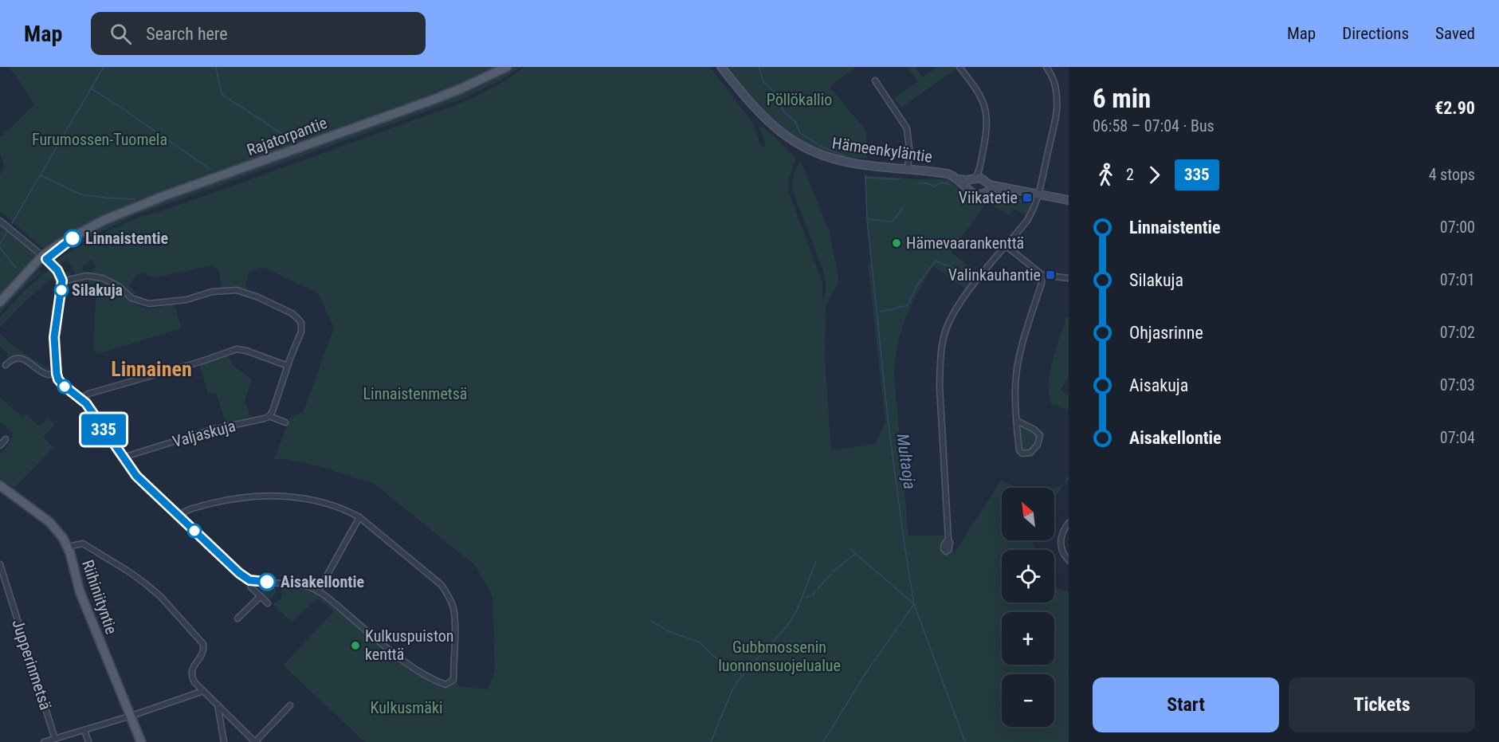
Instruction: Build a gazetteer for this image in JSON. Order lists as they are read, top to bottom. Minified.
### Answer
{"streets":{"main road":["Rajatorpantie","Riihiniityntie"],"street":["Hämeenkyläntie","Valjaskuja","Jupperinmetsä"]},"districts":["Linnainen"],"water":["Multaoja"],"parks":["Pöllökallio","Furumossen-Tuomela","Linnaistenmetsä","Gubbmossenin luonnonsuojelualue","Kulkusmäki"],"places":{"transit":["Viikatetie","Valinkauhantie"],"other":["Linnaistentie","Hämevaarankenttä","Silakuja","Aisakellontie","Kulkuspuiston kenttä"]},"lines":["bus line 335"],"north":"top left","page":{"header":"Map","search":"Search here","nav":["Map","Directions","Saved"],"on_map":"335","heading":["6 min","06:58 – 07:04 · Bus","€2.90"],"legs":["2","335","4 stops"],"list":[{"name":"Linnaistentie","value":"07:00"},{"name":"Silakuja","value":"07:01"},{"name":"Ohjasrinne","value":"07:02"},{"name":"Aisakuja","value":"07:03"},{"name":"Aisakellontie","value":"07:04"}],"map_buttons":["+","−"],"buttons":["Start","Tickets"]}}
